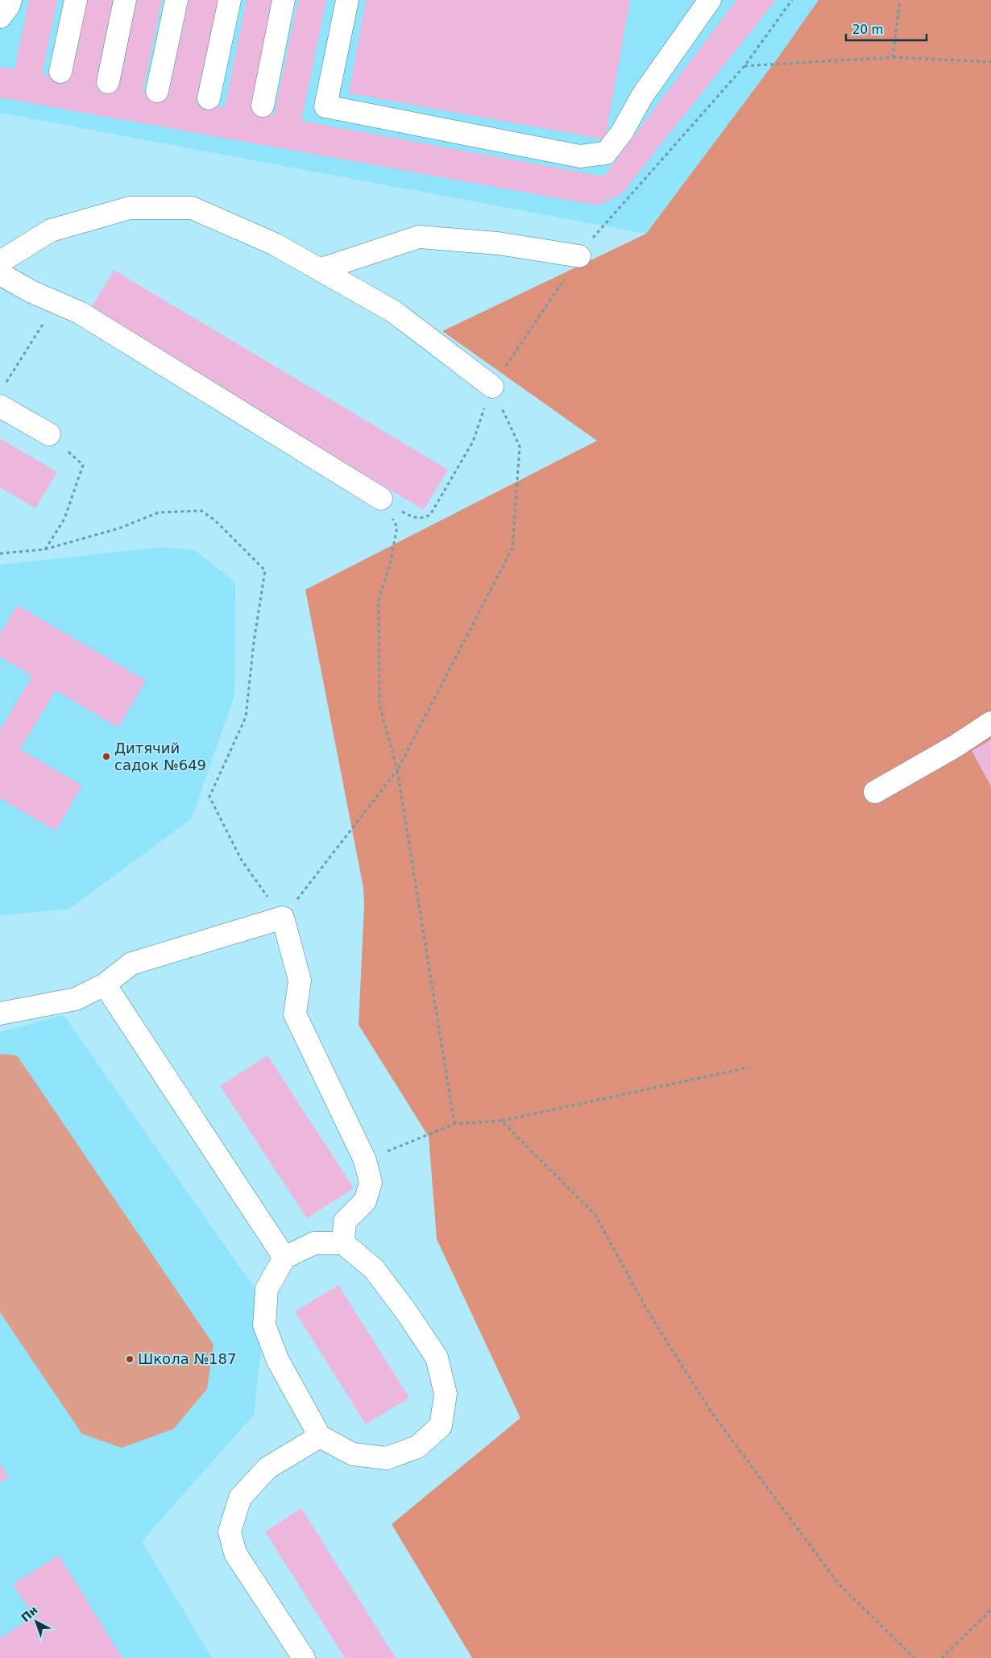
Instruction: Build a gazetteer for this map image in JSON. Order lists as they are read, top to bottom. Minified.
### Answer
{"places":["Дитячий садок №649","Школа №187"],"scale_bar":"20 m","north":"top left"}
